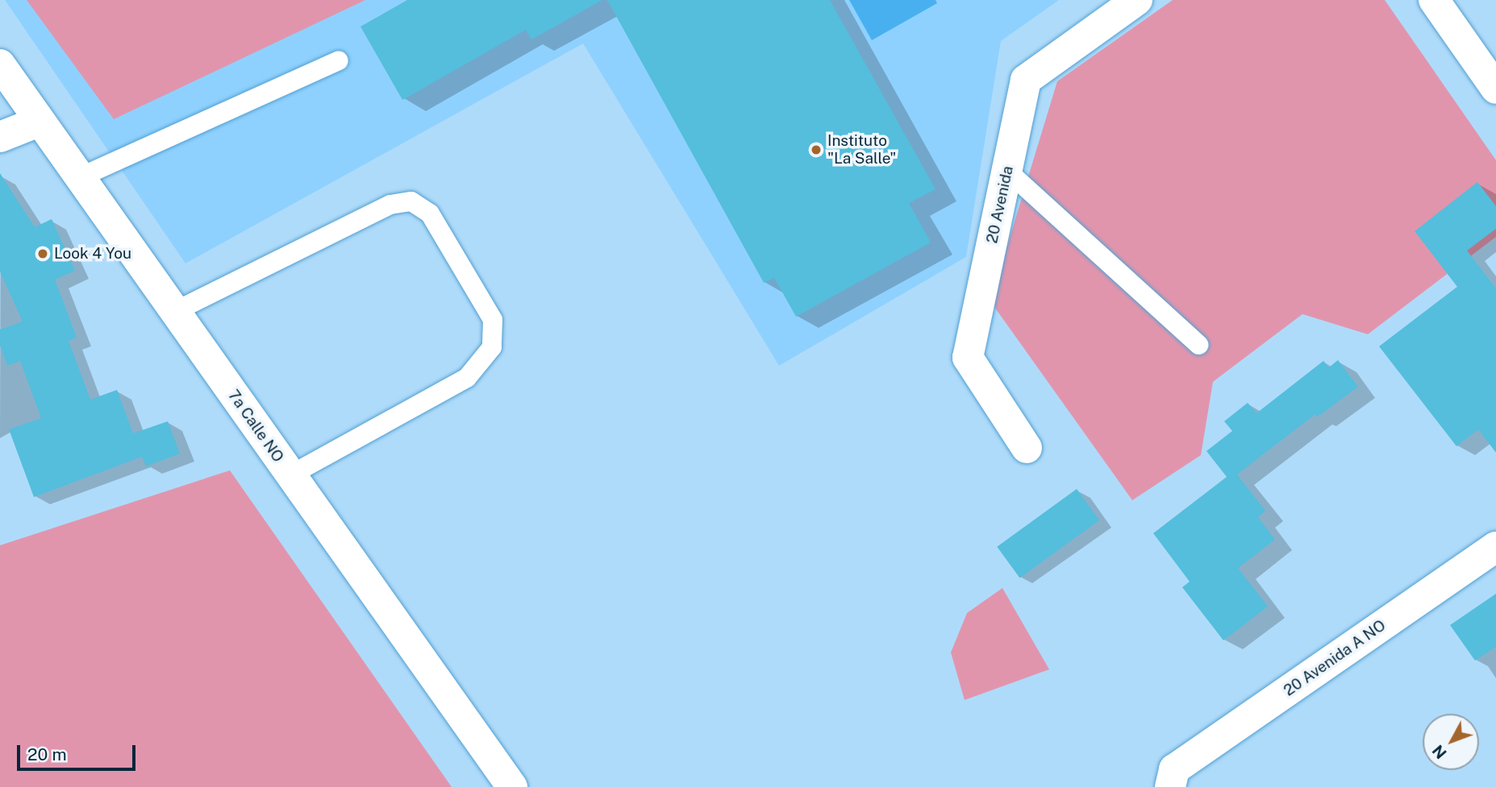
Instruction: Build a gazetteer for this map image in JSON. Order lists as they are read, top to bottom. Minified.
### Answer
{"streets":{"street":["20 Avenida","7a Calle NO","20 Avenida A NO"]},"places":["Instituto \"La Salle\"","Look 4 You"],"scale_bar":"20 m","north":"bottom left"}
